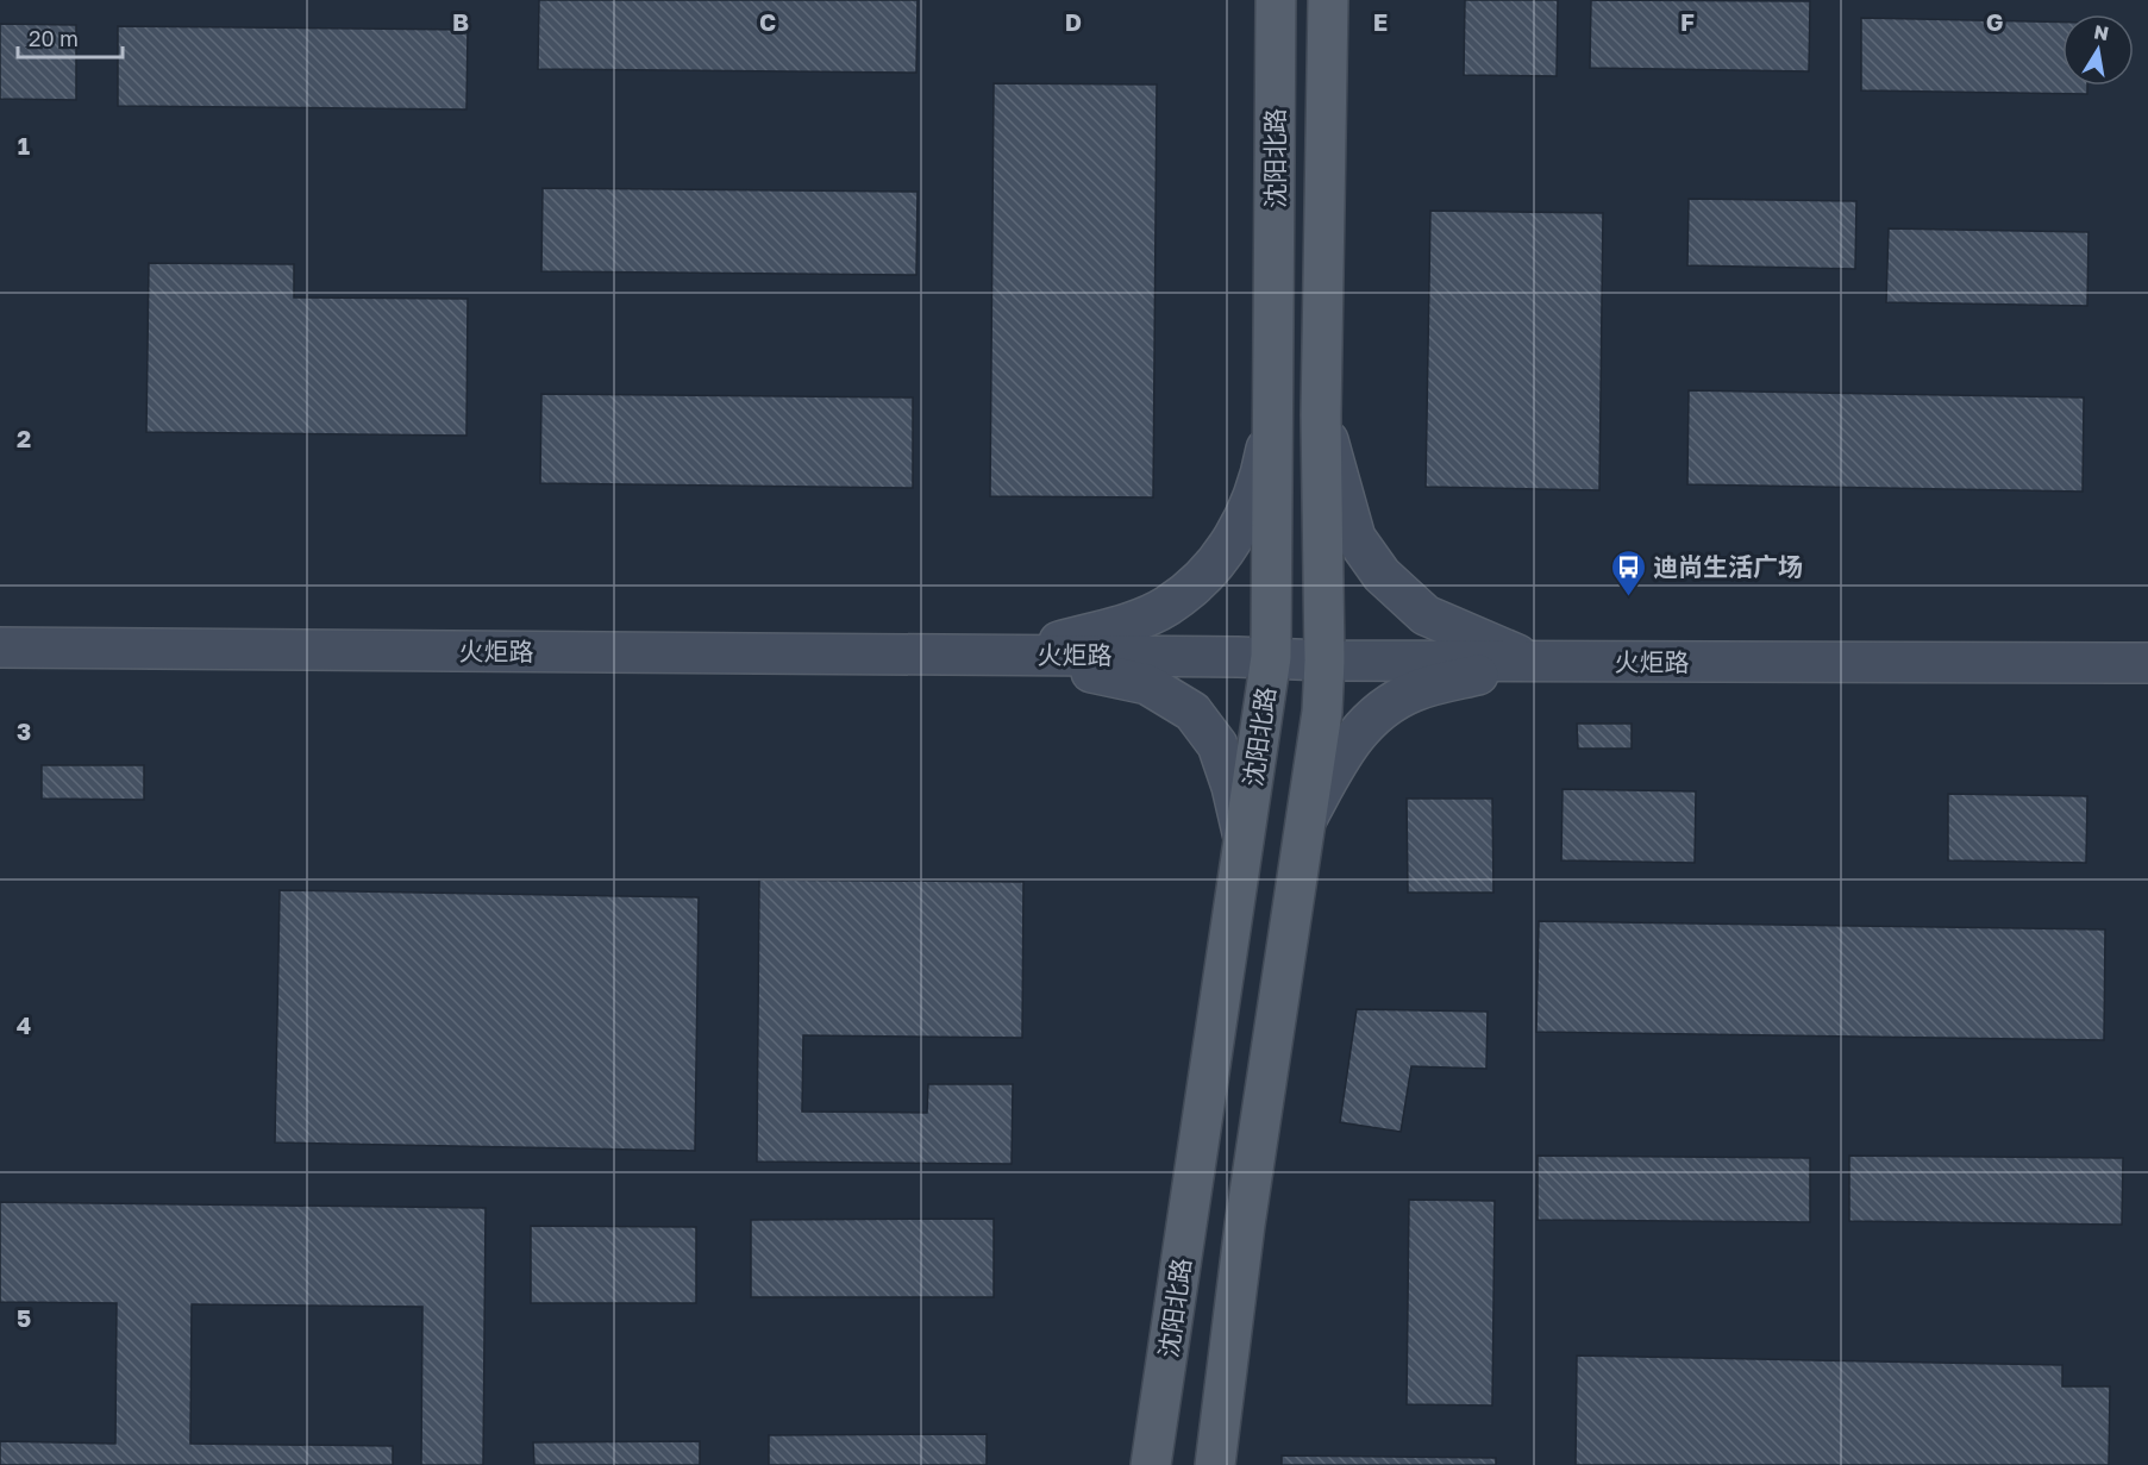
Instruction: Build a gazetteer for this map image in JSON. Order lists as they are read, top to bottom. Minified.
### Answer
{"streets":{"main road":["沈阳北路","火炬路"]},"crossings":[["沈阳北路","火炬路"]],"places":{"bus stop":["迪尚生活广场"]},"scale_bar":"20 m","north":"top","grid":{"columns":["B","C","D","E","F","G"],"rows":["1","2","3","4","5"]}}
